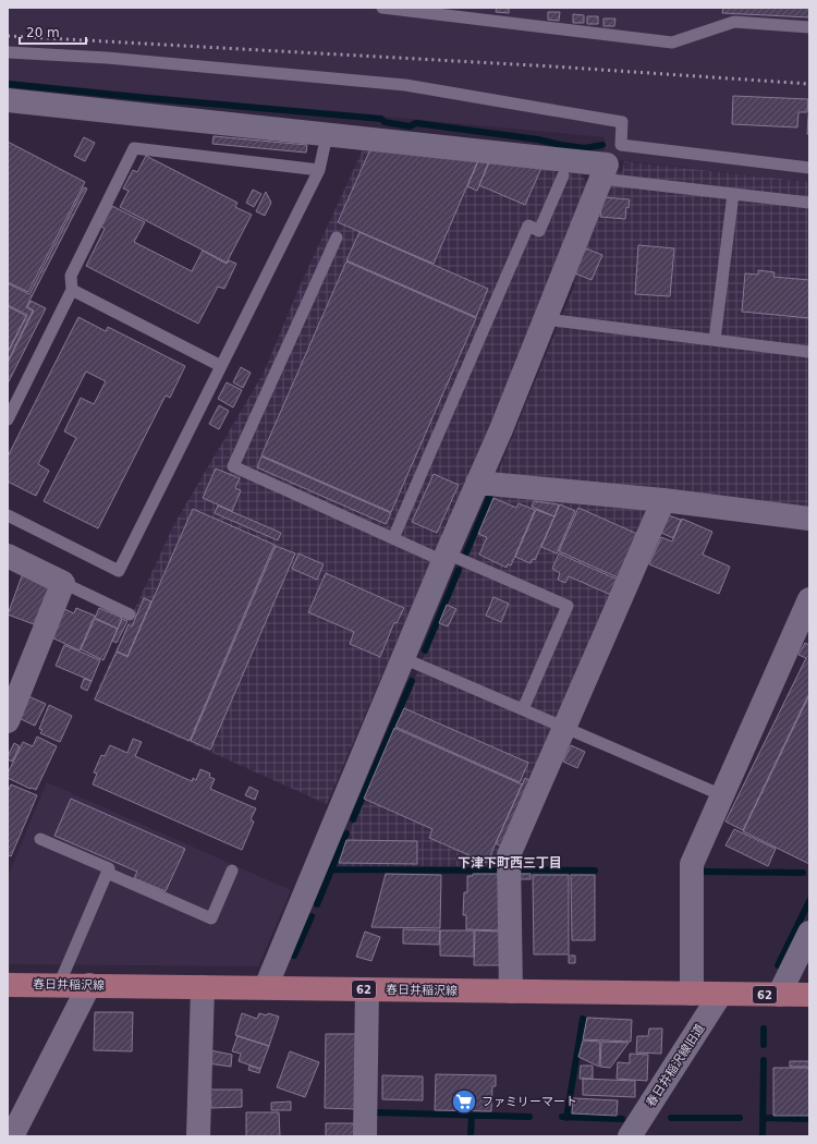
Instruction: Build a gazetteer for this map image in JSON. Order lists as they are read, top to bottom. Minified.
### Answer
{"streets":{"main road":["春日井稲沢線","62"],"street":["春日井稲沢線旧道"]},"crossings":[["春日井稲沢線","春日井稲沢線旧道"]],"districts":["下津下町西三丁目"],"places":{"supermarket":["ファミリーマート"]},"scale_bar":"20 m"}
